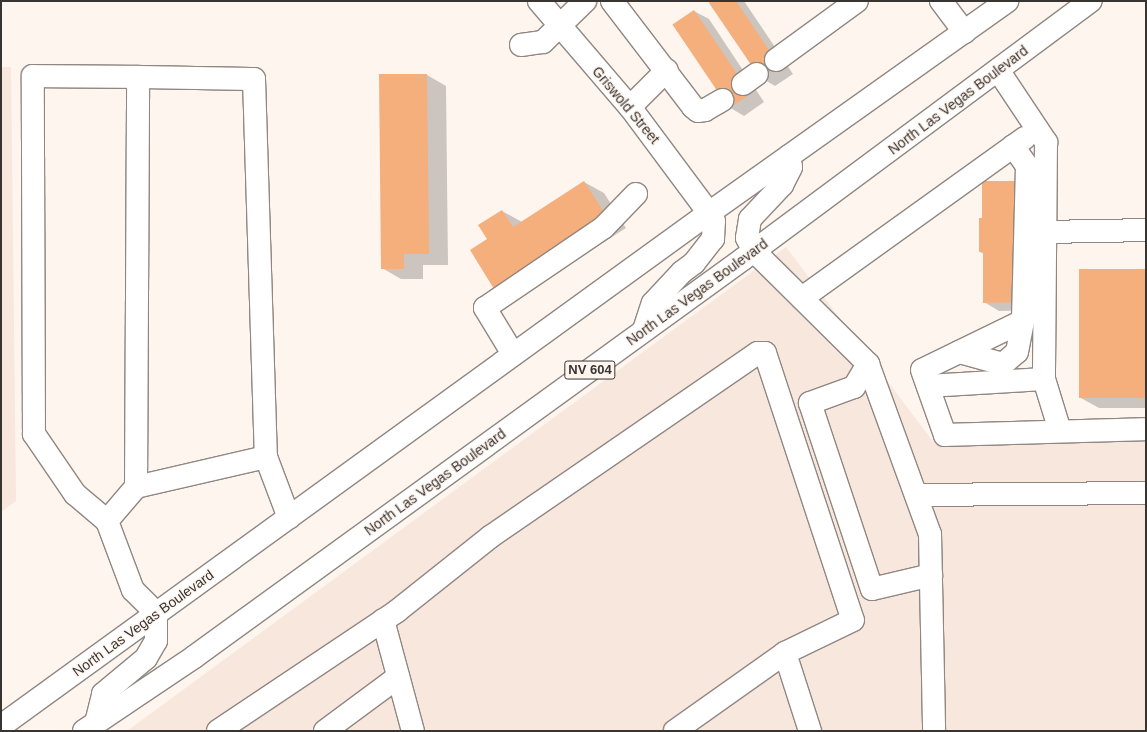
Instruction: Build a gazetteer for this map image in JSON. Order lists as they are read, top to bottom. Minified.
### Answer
{"streets":{"main road":["North Las Vegas Boulevard","Griswold Street","NV 604"]},"crossings":[["North Las Vegas Boulevard","Griswold Street"]]}
